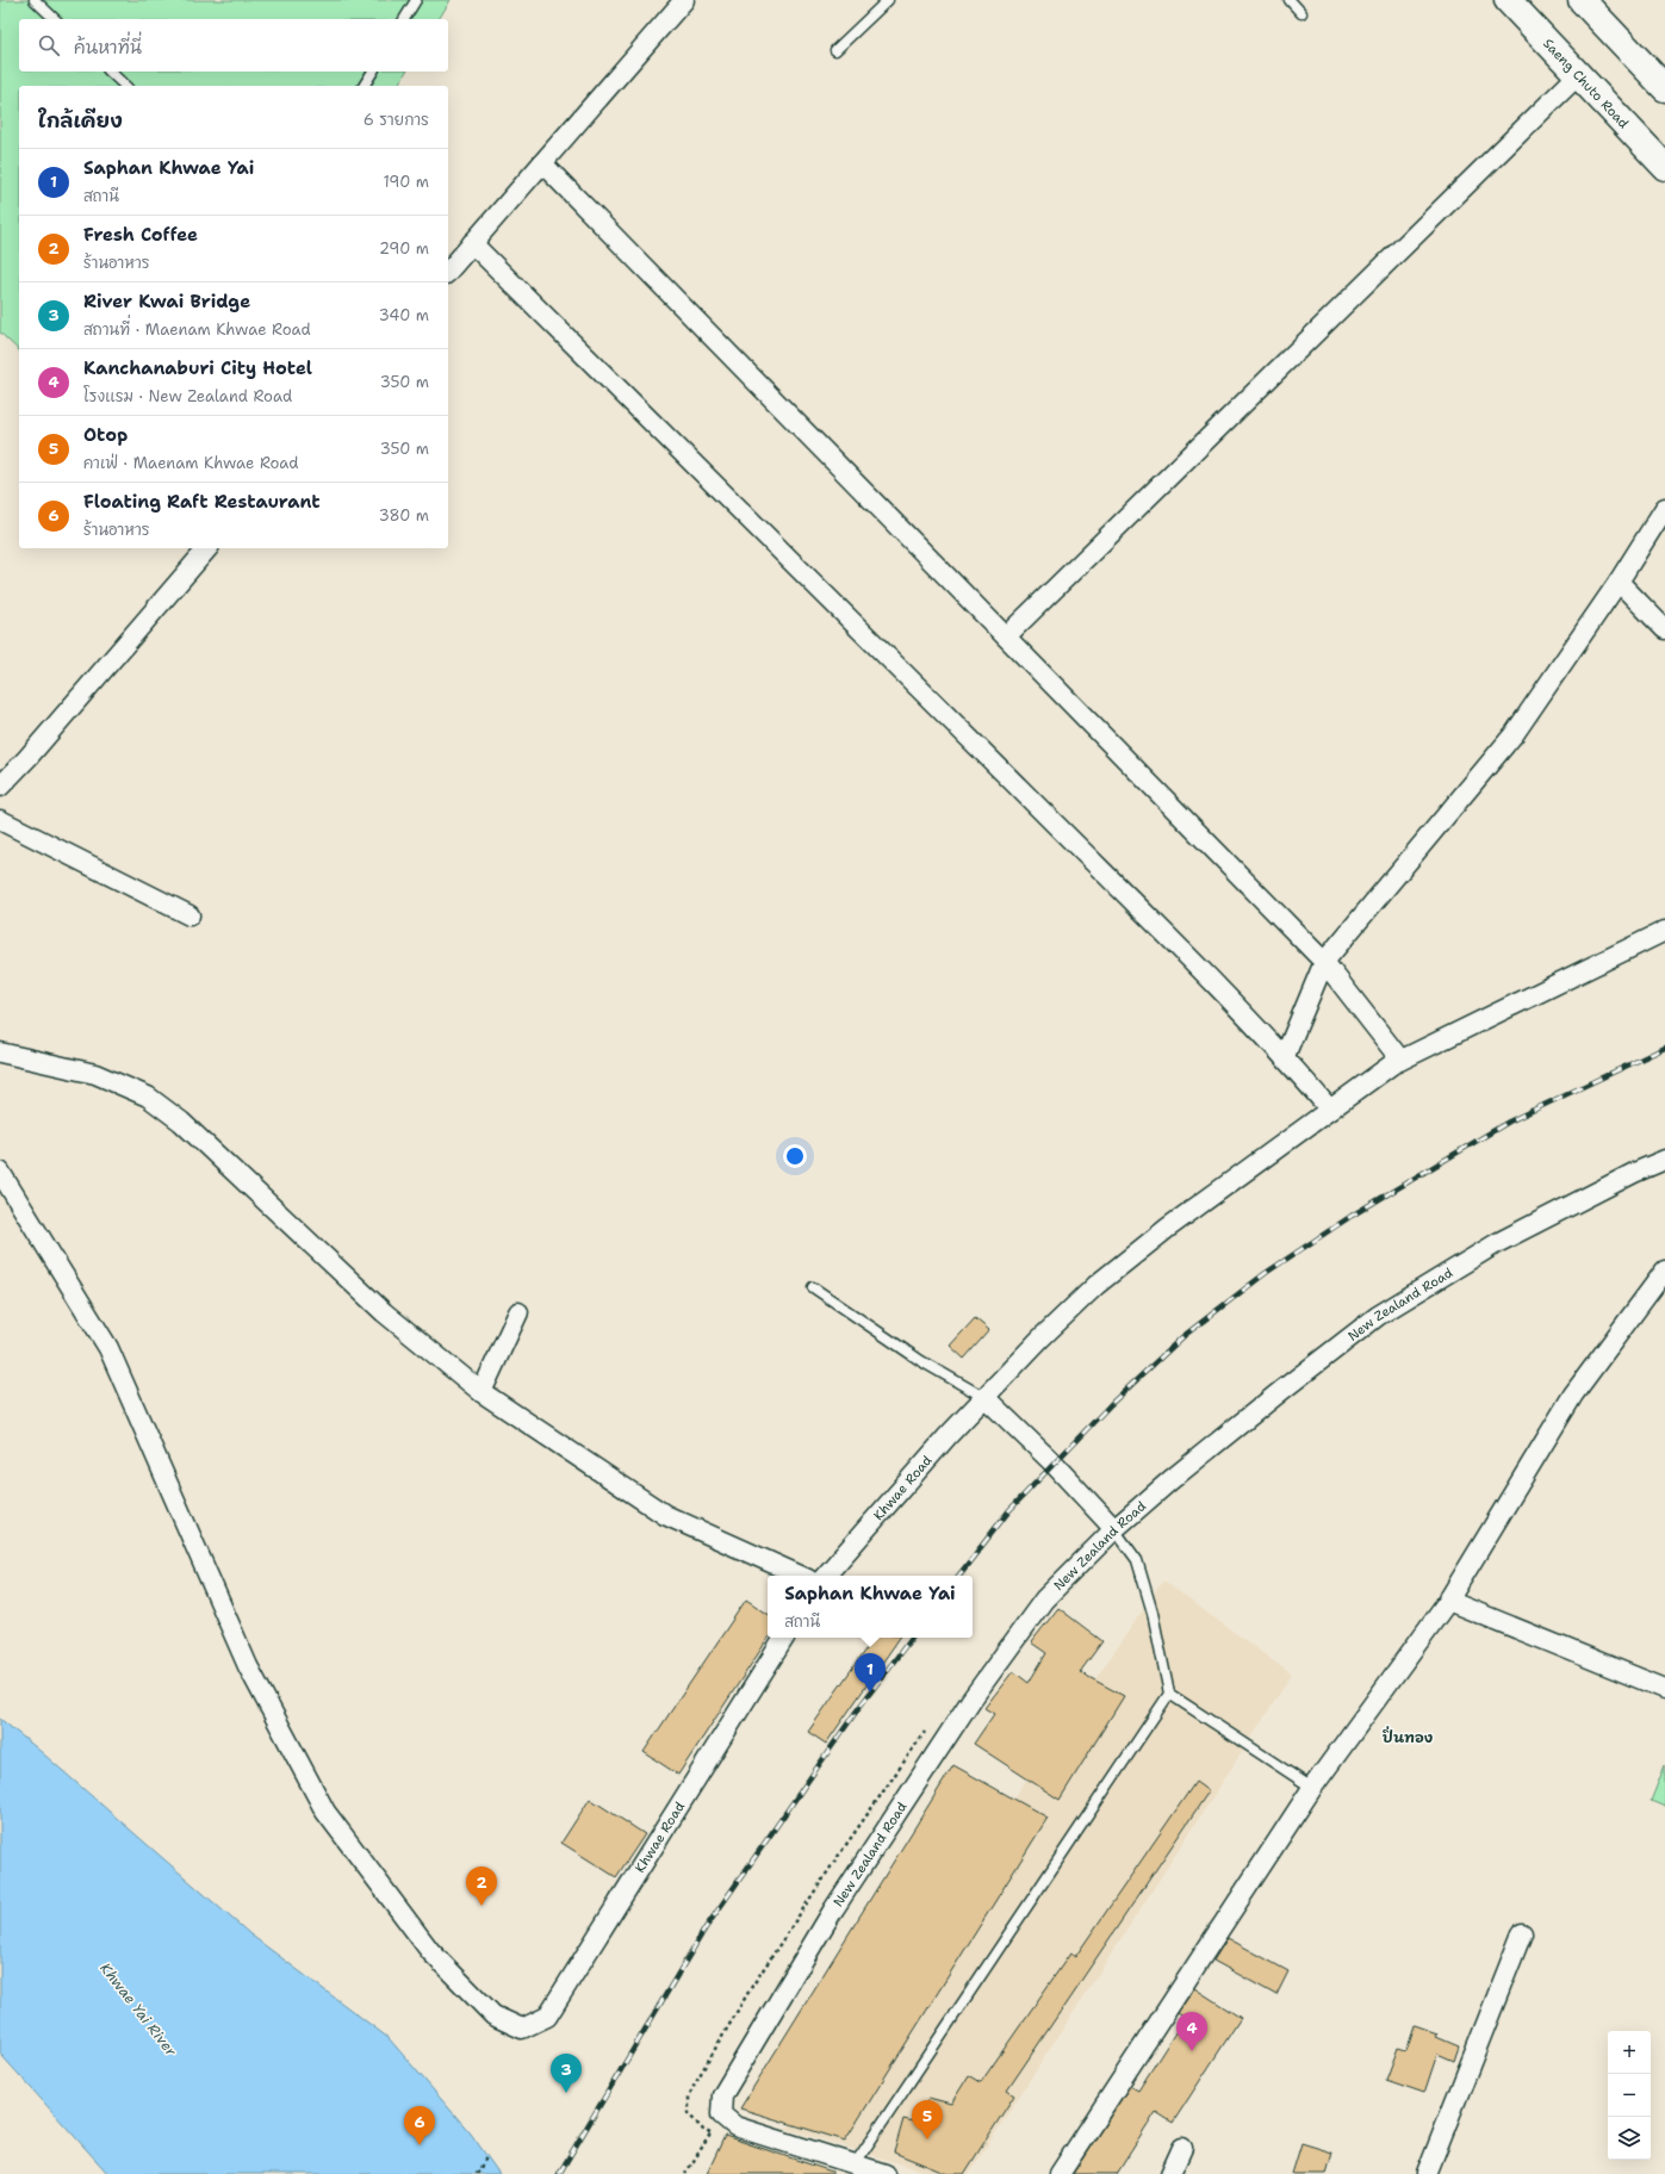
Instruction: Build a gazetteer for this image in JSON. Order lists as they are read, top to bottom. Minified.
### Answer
{"streets":{"main road":["Saeng Chuto Road"],"street":["New Zealand Road","Khwae Road"]},"districts":["ปิ่นทอง"],"water":["Khwae Yai River"],"page":{"search":"ค้นหาที่นี่","heading":["ใกล้เคียง","6 รายการ"],"list":[{"mark":"1","name":"Saphan Khwae Yai","note":"สถานี","value":"190 m"},{"mark":"2","name":"Fresh Coffee","note":"ร้านอาหาร","value":"290 m"},{"mark":"3","name":"River Kwai Bridge","note":"สถานที่ · Maenam Khwae Road","value":"340 m"},{"mark":"4","name":"Kanchanaburi City Hotel","note":"โรงแรม · New Zealand Road","value":"350 m"},{"mark":"5","name":"Otop","note":"คาเฟ่ · Maenam Khwae Road","value":"350 m"},{"mark":"6","name":"Floating Raft Restaurant","note":"ร้านอาหาร","value":"380 m"}],"popup":["Saphan Khwae Yai","สถานี"],"pins":["1","2","4","3","5","6"],"map_buttons":["+","−"]}}
